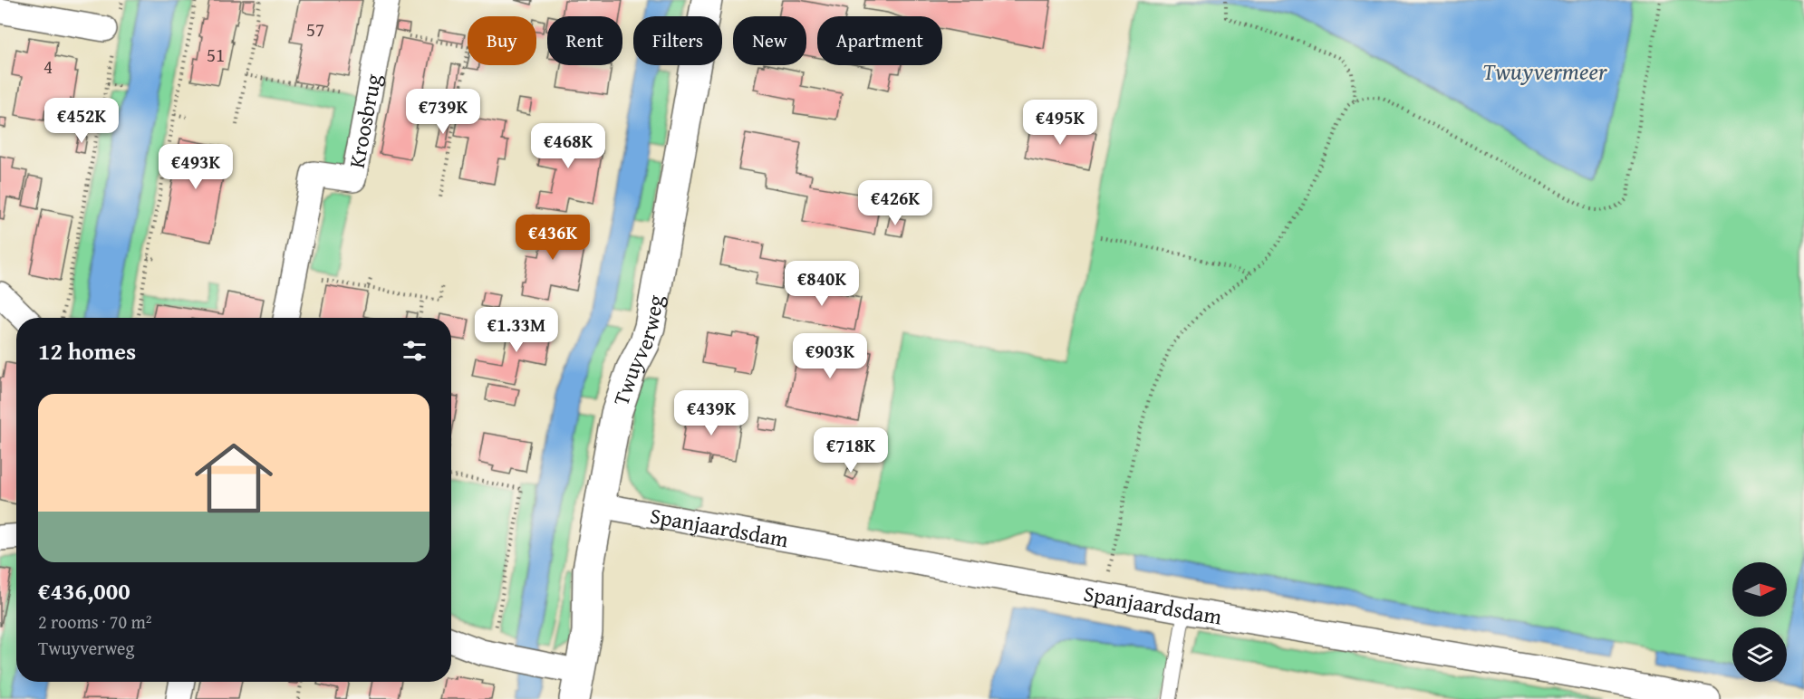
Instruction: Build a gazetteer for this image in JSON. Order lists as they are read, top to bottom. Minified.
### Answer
{"streets":{"street":["Kroosbrug","Twuyverweg","Spanjaardsdam"]},"crossings":[["Twuyverweg","Spanjaardsdam"]],"water":["Twuyvermeer"],"house_numbers":["57","51","4"],"north":"right","page":{"chip":["Buy","Rent","Filters","New","Apartment"],"price":["€739K","€452K","€495K","€468K","€493K","€426K","€436K","€840K","€1.33M","€903K","€439K","€718K"],"heading":"12 homes","list":[{"name":"€436,000","note":"2 rooms · 70 m² · Twuyverweg"}]}}
